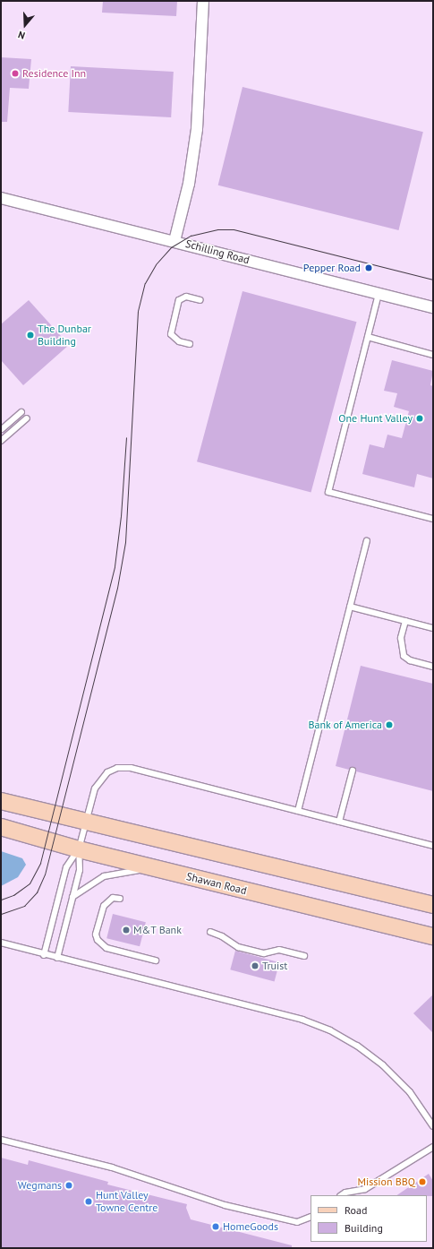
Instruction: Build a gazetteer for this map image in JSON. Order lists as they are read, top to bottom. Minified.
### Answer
{"streets":{"main road":["Shawan Road"],"street":["Schilling Road"]},"places":["Residence Inn","Pepper Road","The Dunbar Building","One Hunt Valley","Bank of America","M&T Bank","Truist","Mission BBQ","Wegmans","Hunt Valley Towne Centre","HomeGoods"],"legend":["Road","Building"],"north":"bottom"}
